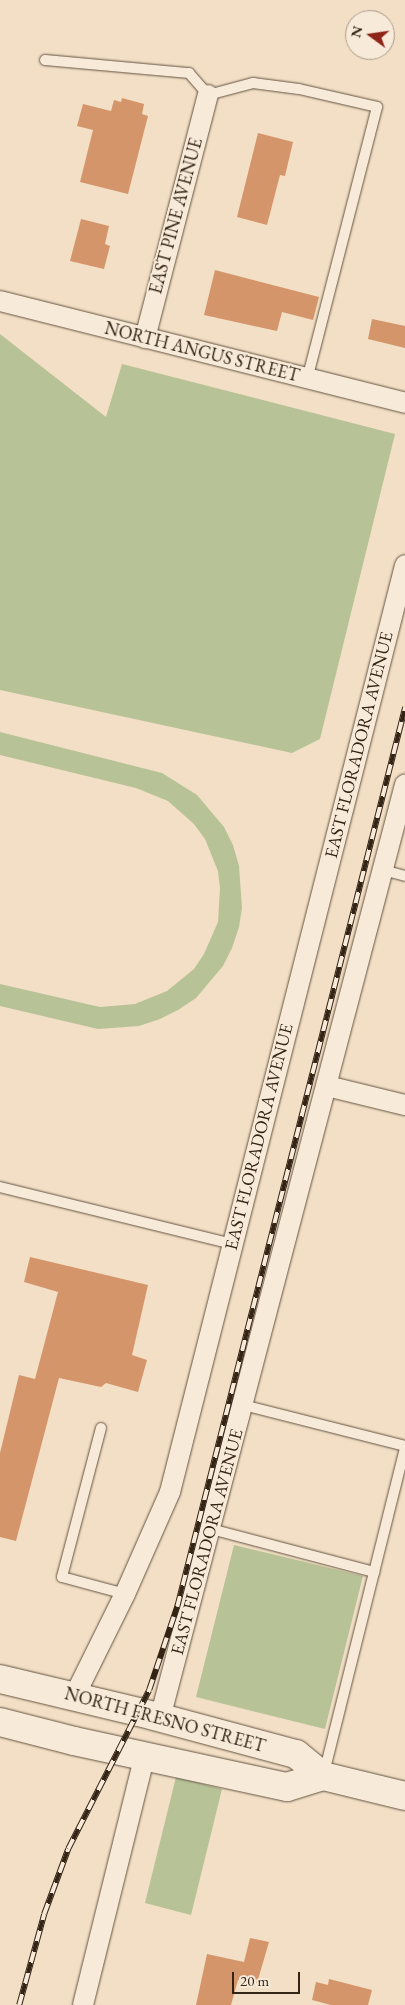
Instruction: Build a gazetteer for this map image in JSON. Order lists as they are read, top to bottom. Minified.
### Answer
{"streets":{"main road":["NORTH FRESNO STREET"],"street":["EAST PINE AVENUE","NORTH ANGUS STREET","EAST FLORADORA AVENUE"]},"crossings":[["EAST PINE AVENUE","NORTH ANGUS STREET"],["EAST FLORADORA AVENUE","NORTH FRESNO STREET"]],"scale_bar":"20 m","north":"left"}
